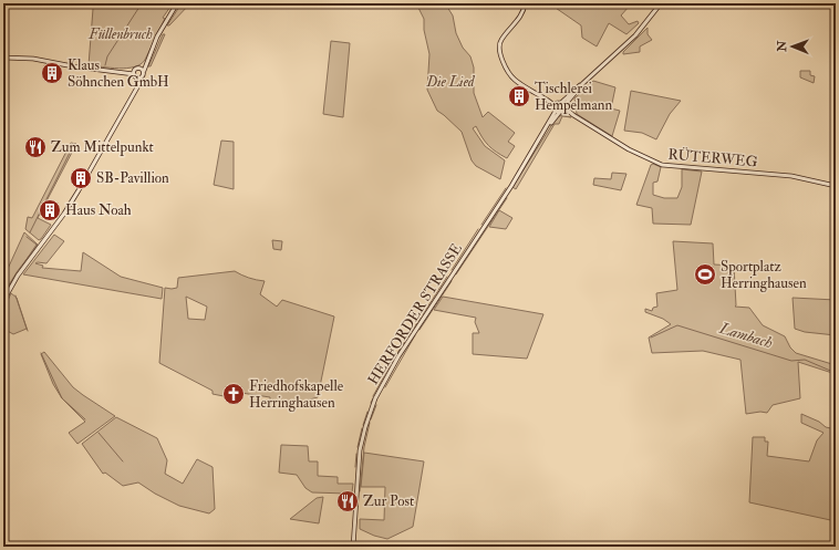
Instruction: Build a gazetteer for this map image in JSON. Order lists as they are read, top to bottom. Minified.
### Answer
{"streets":{"street":["RÜTERWEG","HERFORDER STRASSE"]},"crossings":[["RÜTERWEG","HERFORDER STRASSE"]],"water":["Lambach"],"parks":["Füllenbruch","Die Lied"],"places":{"building":["Klaus Söhnchen GmbH","Tischlerei Hempelmann","SB-Pavillion","Haus Noah"],"restaurant":["Zum Mittelpunkt","Zur Post"],"sports":["Sportplatz Herringhausen"],"church":["Friedhofskapelle Herringhausen"]},"north":"left"}
